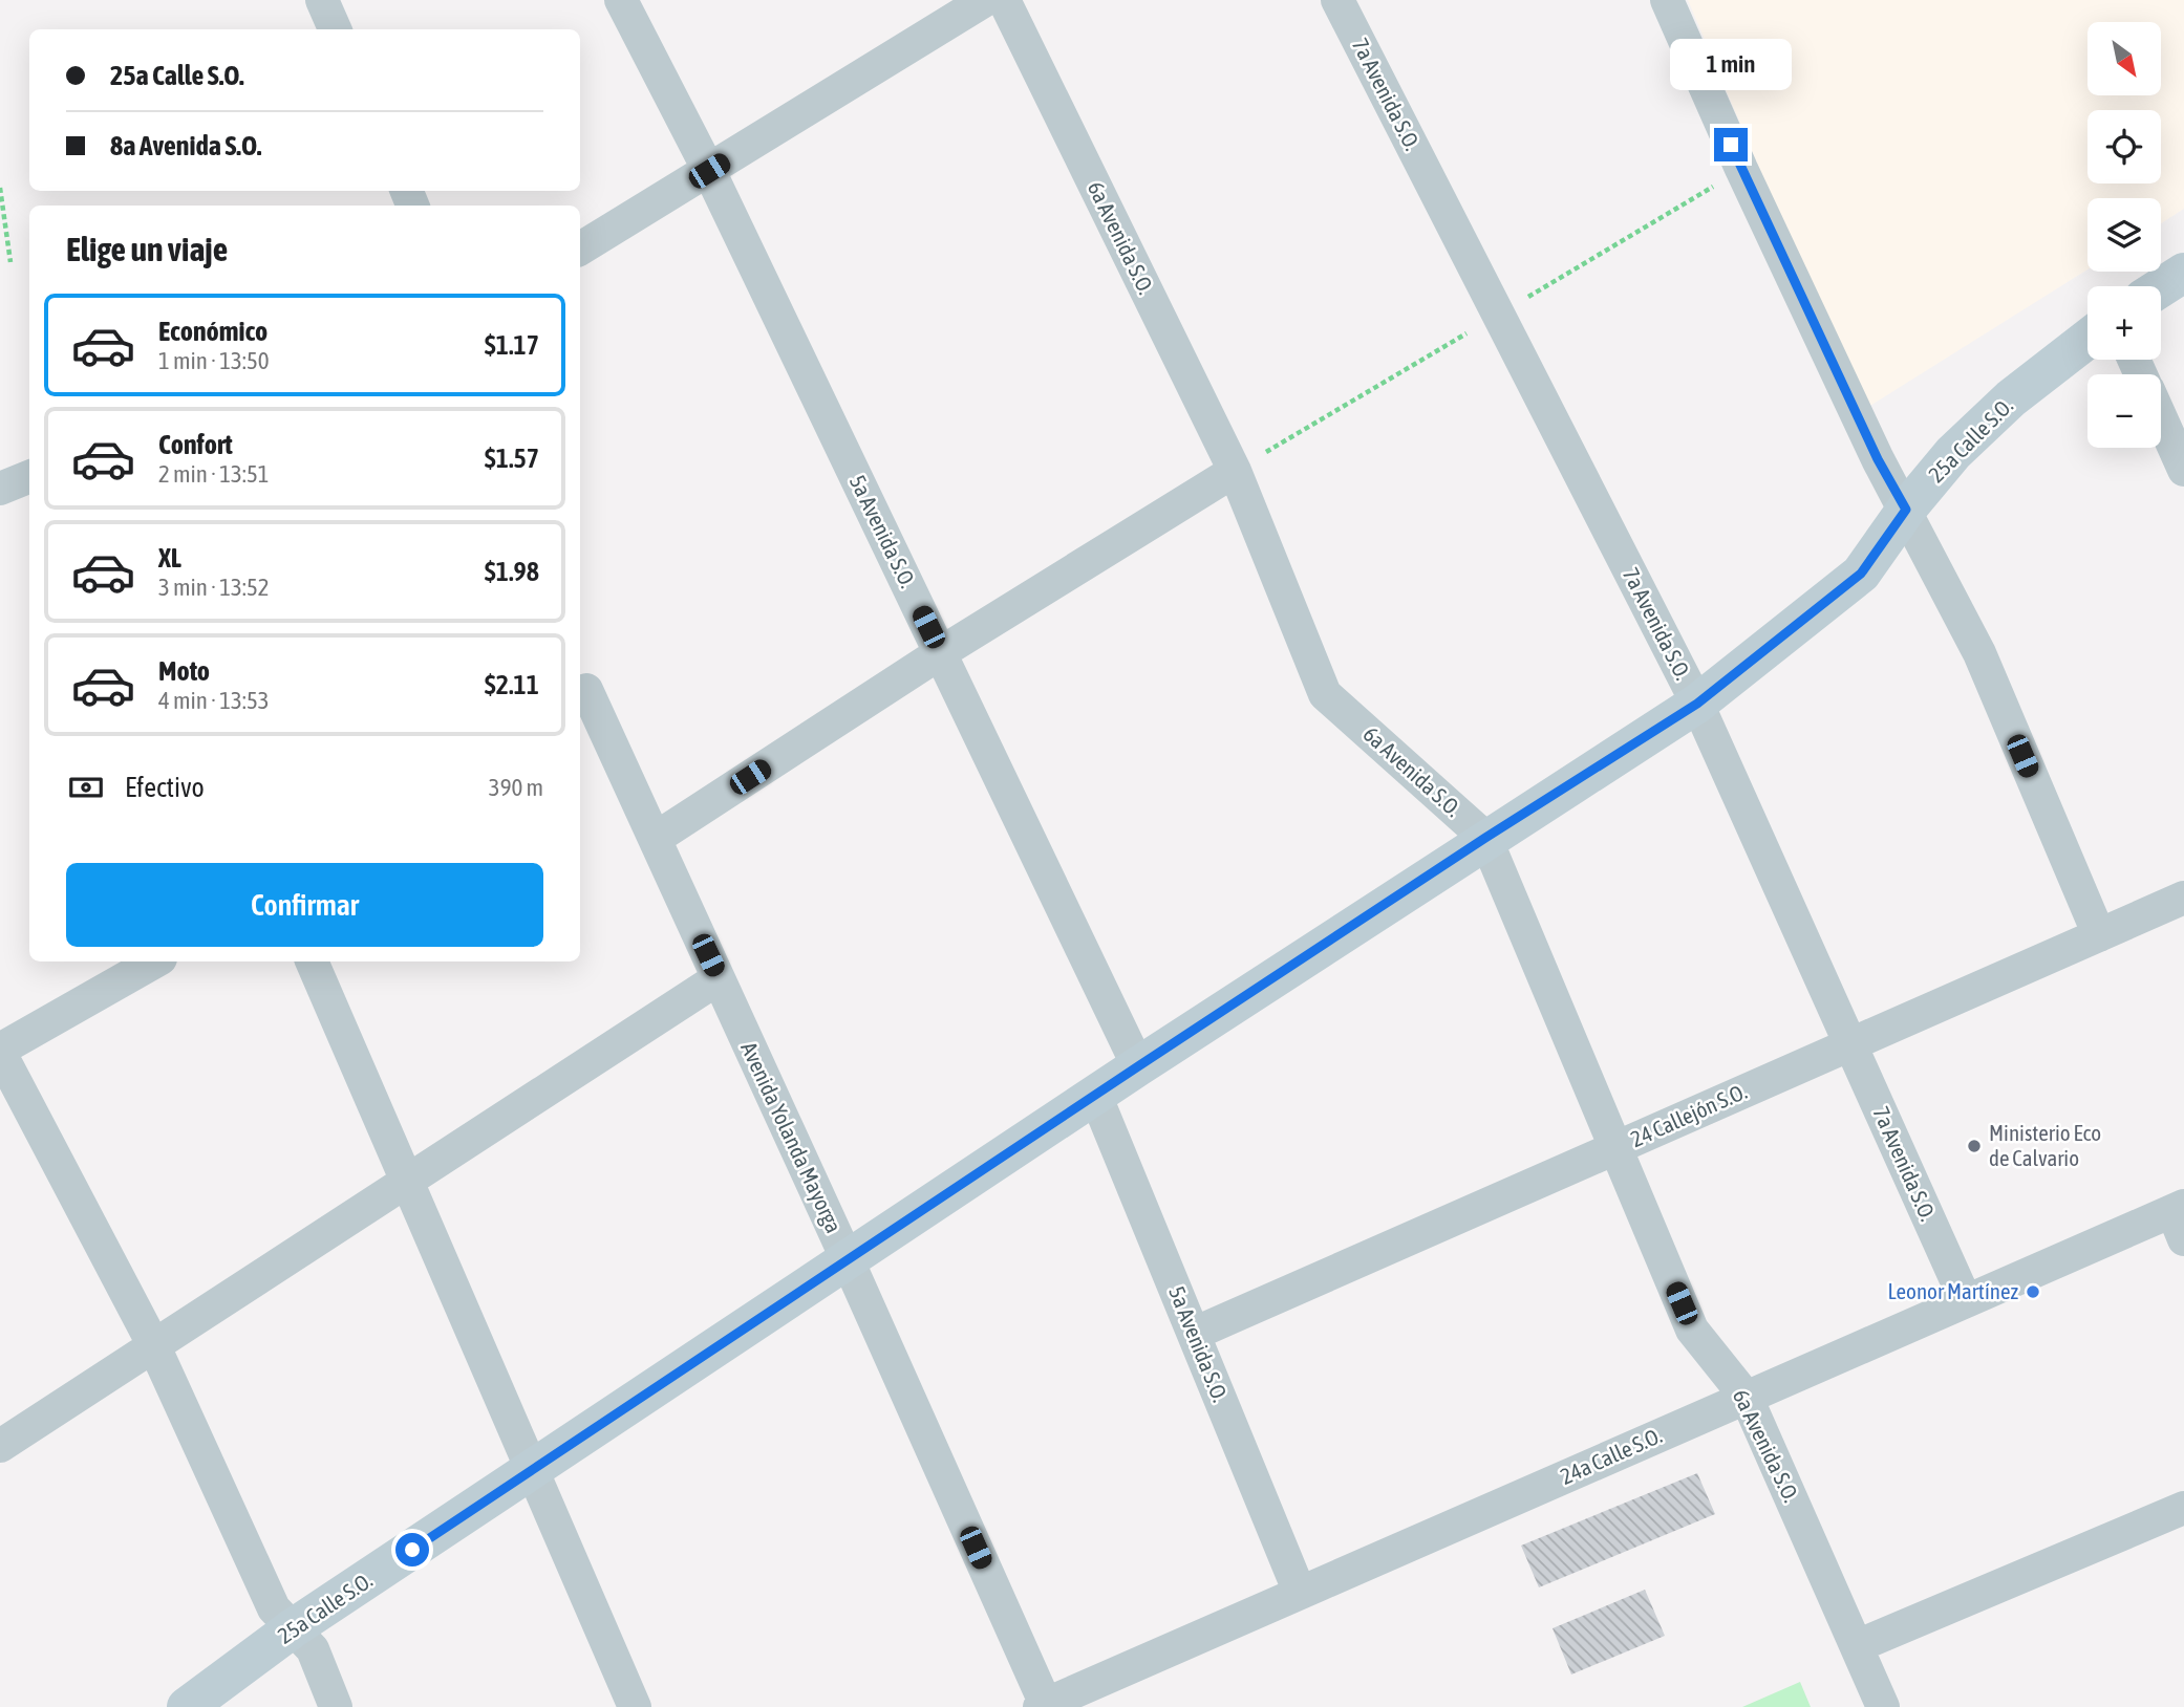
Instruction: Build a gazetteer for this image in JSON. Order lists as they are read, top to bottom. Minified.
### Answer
{"streets":{"street":["7a Avenida S.O.","6a Avenida S.O.","25a Calle S.O.","5a Avenida S.O.","24 Callejón S.O.","Avenida Yolanda Mayorga","24a Calle S.O."]},"crossings":[["7a Avenida S.O.","25a Calle S.O."],["7a Avenida S.O.","24 Callejón S.O."],["7a Avenida S.O.","24a Calle S.O."],["6a Avenida S.O.","25a Calle S.O."],["6a Avenida S.O.","24 Callejón S.O."],["6a Avenida S.O.","24a Calle S.O."],["25a Calle S.O.","5a Avenida S.O."],["25a Calle S.O.","Avenida Yolanda Mayorga"],["5a Avenida S.O.","24 Callejón S.O."],["5a Avenida S.O.","24a Calle S.O."],["Avenida Yolanda Mayorga","24a Calle S.O."]],"places":["Ministerio Eco de Calvario","Leonor Martínez"],"north":"bottom right","page":{"map_buttons":["+","−"],"banner":["25a Calle S.O.","8a Avenida S.O."],"bubble":"1 min","heading":"Elige un viaje","list":[{"name":"Económico","note":"1 min · 13:50","value":"$1.17"},{"name":"Confort","note":"2 min · 13:51","value":"$1.57"},{"name":"XL","note":"3 min · 13:52","value":"$1.98"},{"name":"Moto","note":"4 min · 13:53","value":"$2.11"}],"pay":["Efectivo","390 m"],"buttons":"Confirmar"}}
